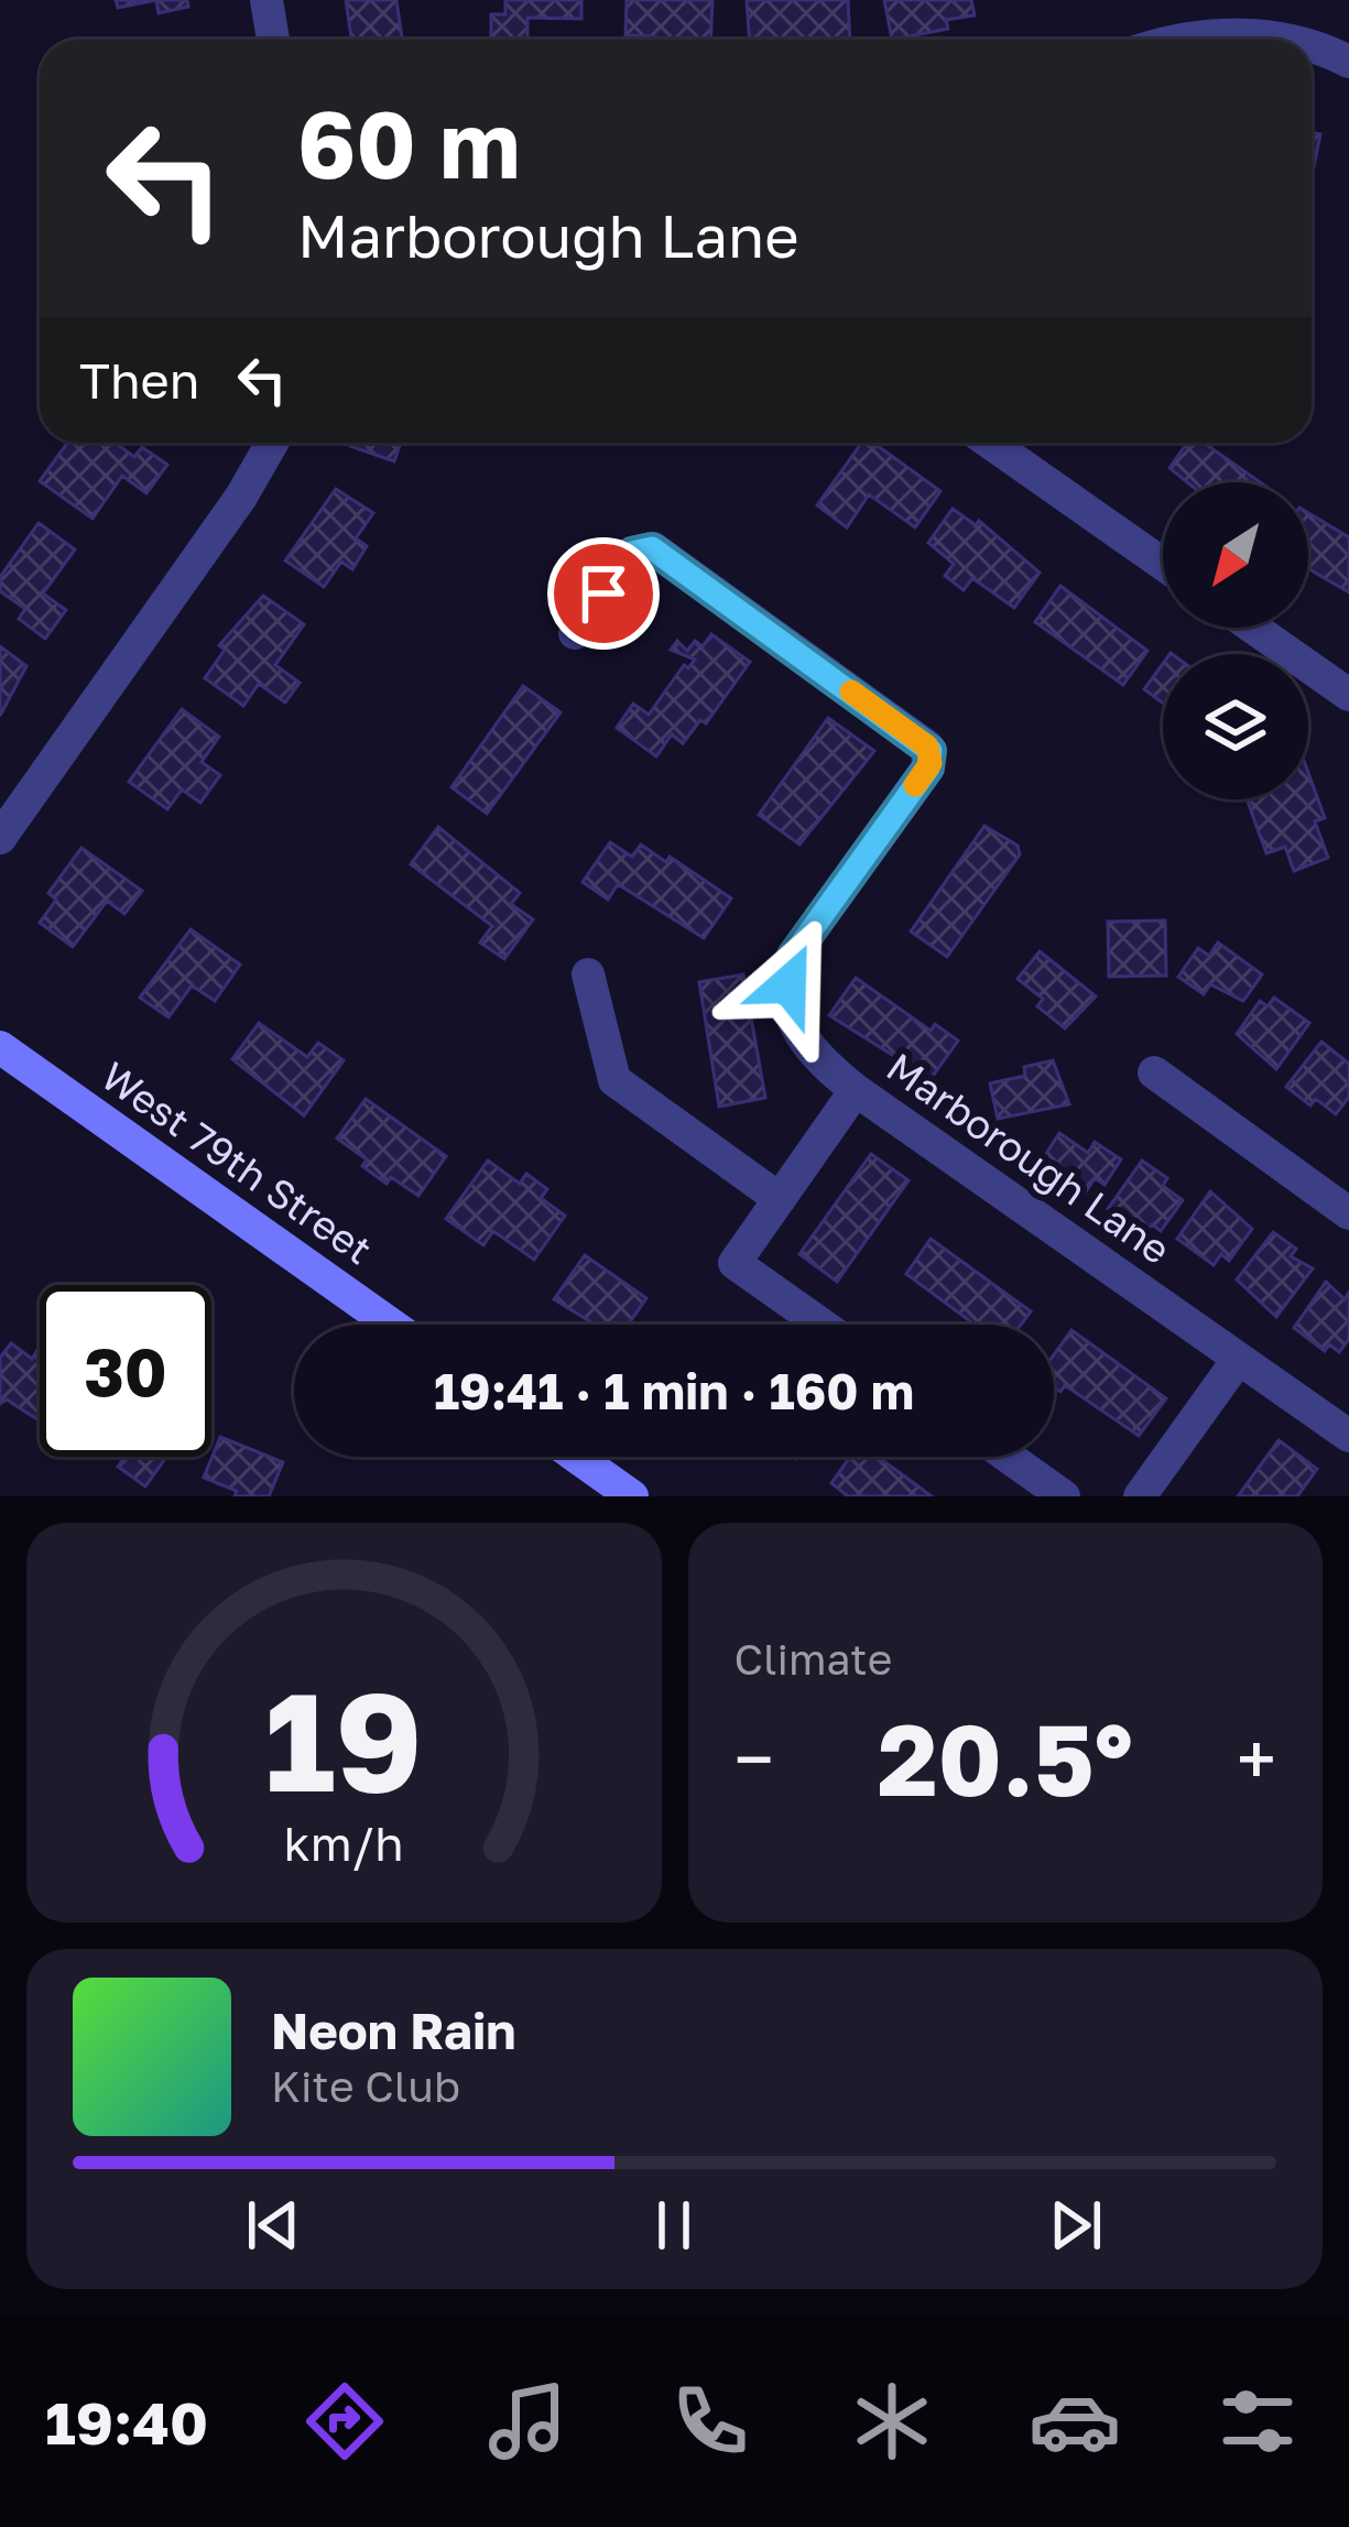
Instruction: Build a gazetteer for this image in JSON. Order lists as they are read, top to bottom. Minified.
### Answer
{"streets":{"main road":["West 79th Street"],"street":["Marborough Lane"]},"north":"bottom left","page":{"turn":["60 m","Marborough Lane"],"then":"Then","limit":"30","trip":"19:41 · 1 min · 160 m","tile":"Climate","heat":["−","20.5°","+"],"song":["Neon Rain","Kite Club"],"tabs":"19:40","gauge":["19","km/h"]}}
